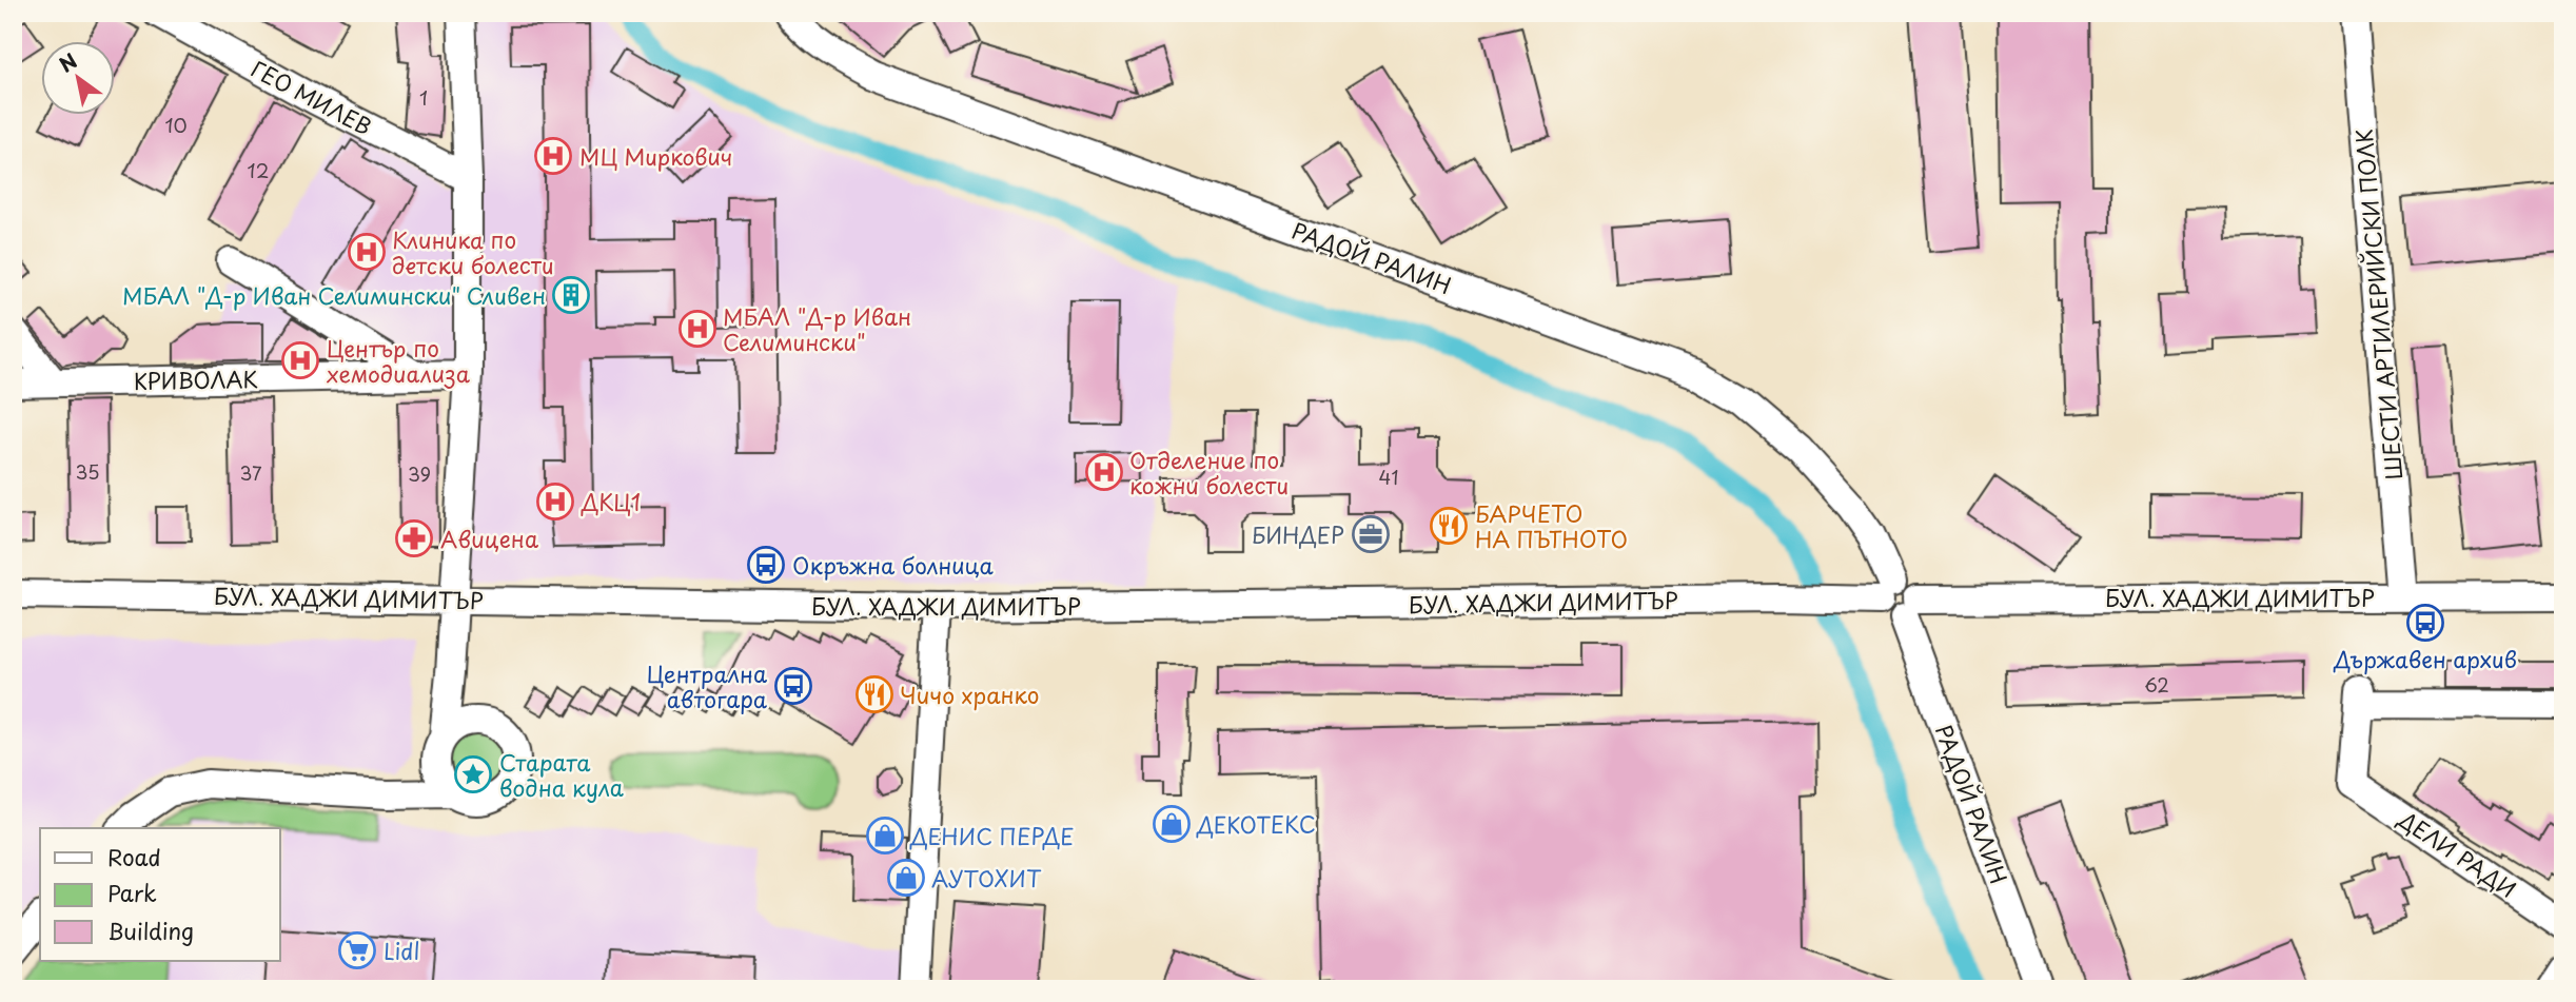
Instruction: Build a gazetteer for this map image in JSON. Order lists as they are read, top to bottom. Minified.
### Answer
{"streets":{"street":["ГЕО МИЛЕВ","РАДОЙ РАЛИН","ШЕСТИ АРТИЛЕРИЙСКИ ПОЛК","КРИВОЛАК","БУЛ. ХАДЖИ ДИМИТЪР","ДЕЛИ РАДИ"]},"crossings":[["РАДОЙ РАЛИН","БУЛ. ХАДЖИ ДИМИТЪР"],["ШЕСТИ АРТИЛЕРИЙСКИ ПОЛК","БУЛ. ХАДЖИ ДИМИТЪР"]],"places":{"hospital":["МЦ Миркович","Клиника по детски болести","МБАЛ \"Д-р Иван Селимински\"","Център по хемодиализа","Отделение по кожни болести","ДКЦ1"],"building":["МБАЛ \"Д-р Иван Селимински\" Сливен"],"restaurant":["БАРЧЕТО НА ПЪТНОТО","Чичо хранко"],"office":["БИНДЕР"],"pharmacy":["Авицена"],"bus stop":["Окръжна болница","Държавен архив","Централна автогара"],"place":["Старата водна кула"],"shop":["ДЕКОТЕКС","ДЕНИС ПЕРДЕ","АУТОХИТ"],"supermarket":["Lidl"]},"house_numbers":["1","10","12","35","37","39","41","62"],"legend":["Road","Park","Building"],"north":"top left"}
